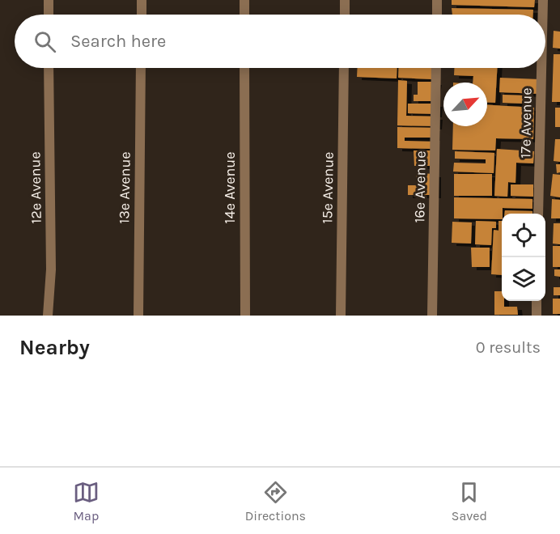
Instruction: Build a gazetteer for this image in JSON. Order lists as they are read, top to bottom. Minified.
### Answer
{"streets":{"street":["17e Avenue","16e Avenue","12e Avenue","13e Avenue","14e Avenue","15e Avenue"]},"north":"top right","page":{"search":"Search here","heading":["Nearby","0 results"],"nav":["Map","Directions","Saved"]}}
